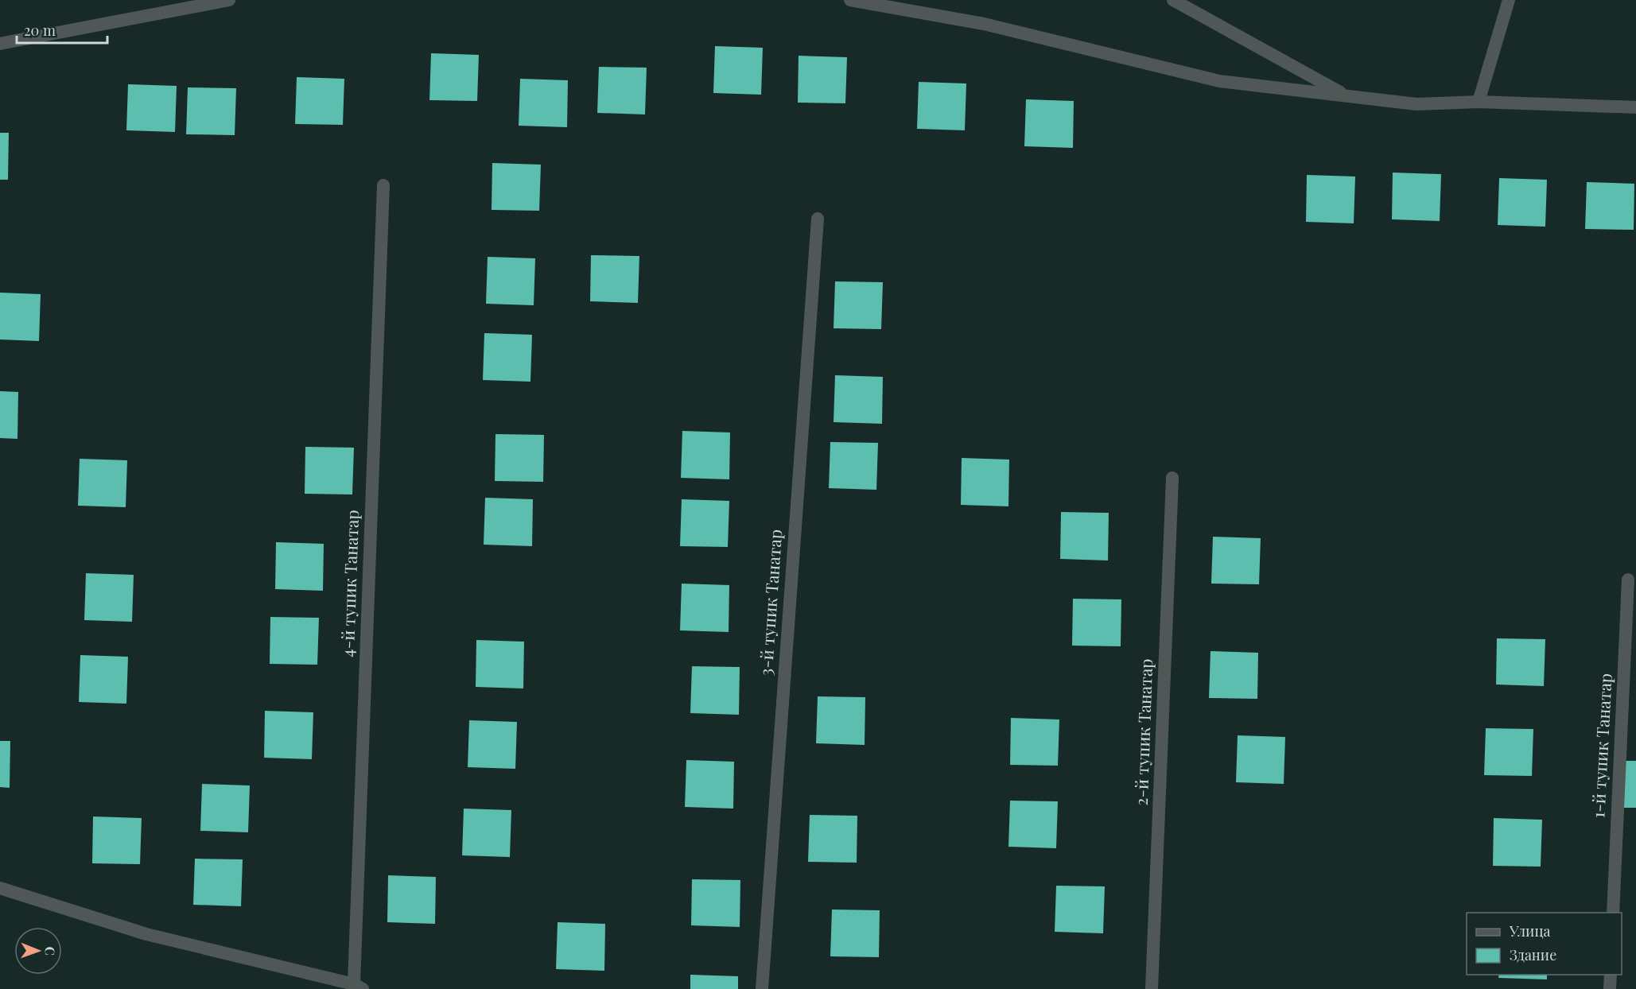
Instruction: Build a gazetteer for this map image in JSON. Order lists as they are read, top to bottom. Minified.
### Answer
{"streets":{"street":["4-й тупик Танатар","3-й тупик Танатар","2-й тупик Танатар","1-й тупик Танатар"]},"legend":["Улица","Здание"],"scale_bar":"20 m","north":"right"}
